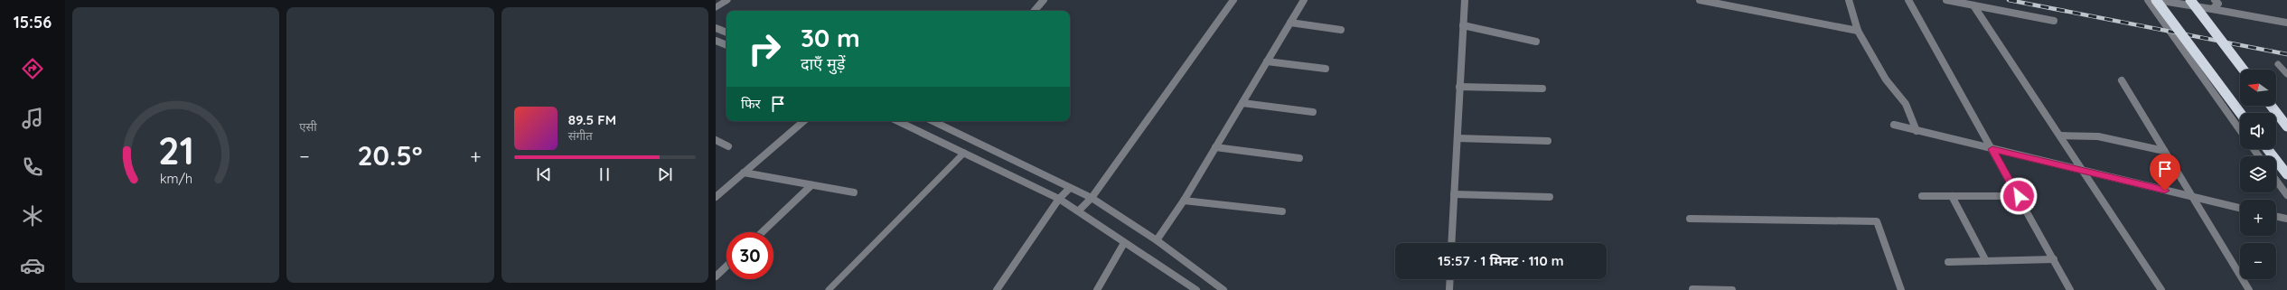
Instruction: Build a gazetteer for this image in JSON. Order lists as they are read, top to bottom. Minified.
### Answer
{"north":"left","page":{"tabs":"15:56","tile":"एसी","turn":["30 m","दाएँ मुड़ें"],"map_buttons":["+","−"],"then":"फिर","song":["89.5 FM","संगीत"],"heat":["−","20.5°","+"],"limit":"30","trip":"15:57 · 1 मिनट · 110 m","gauge":["21","km/h"]}}
